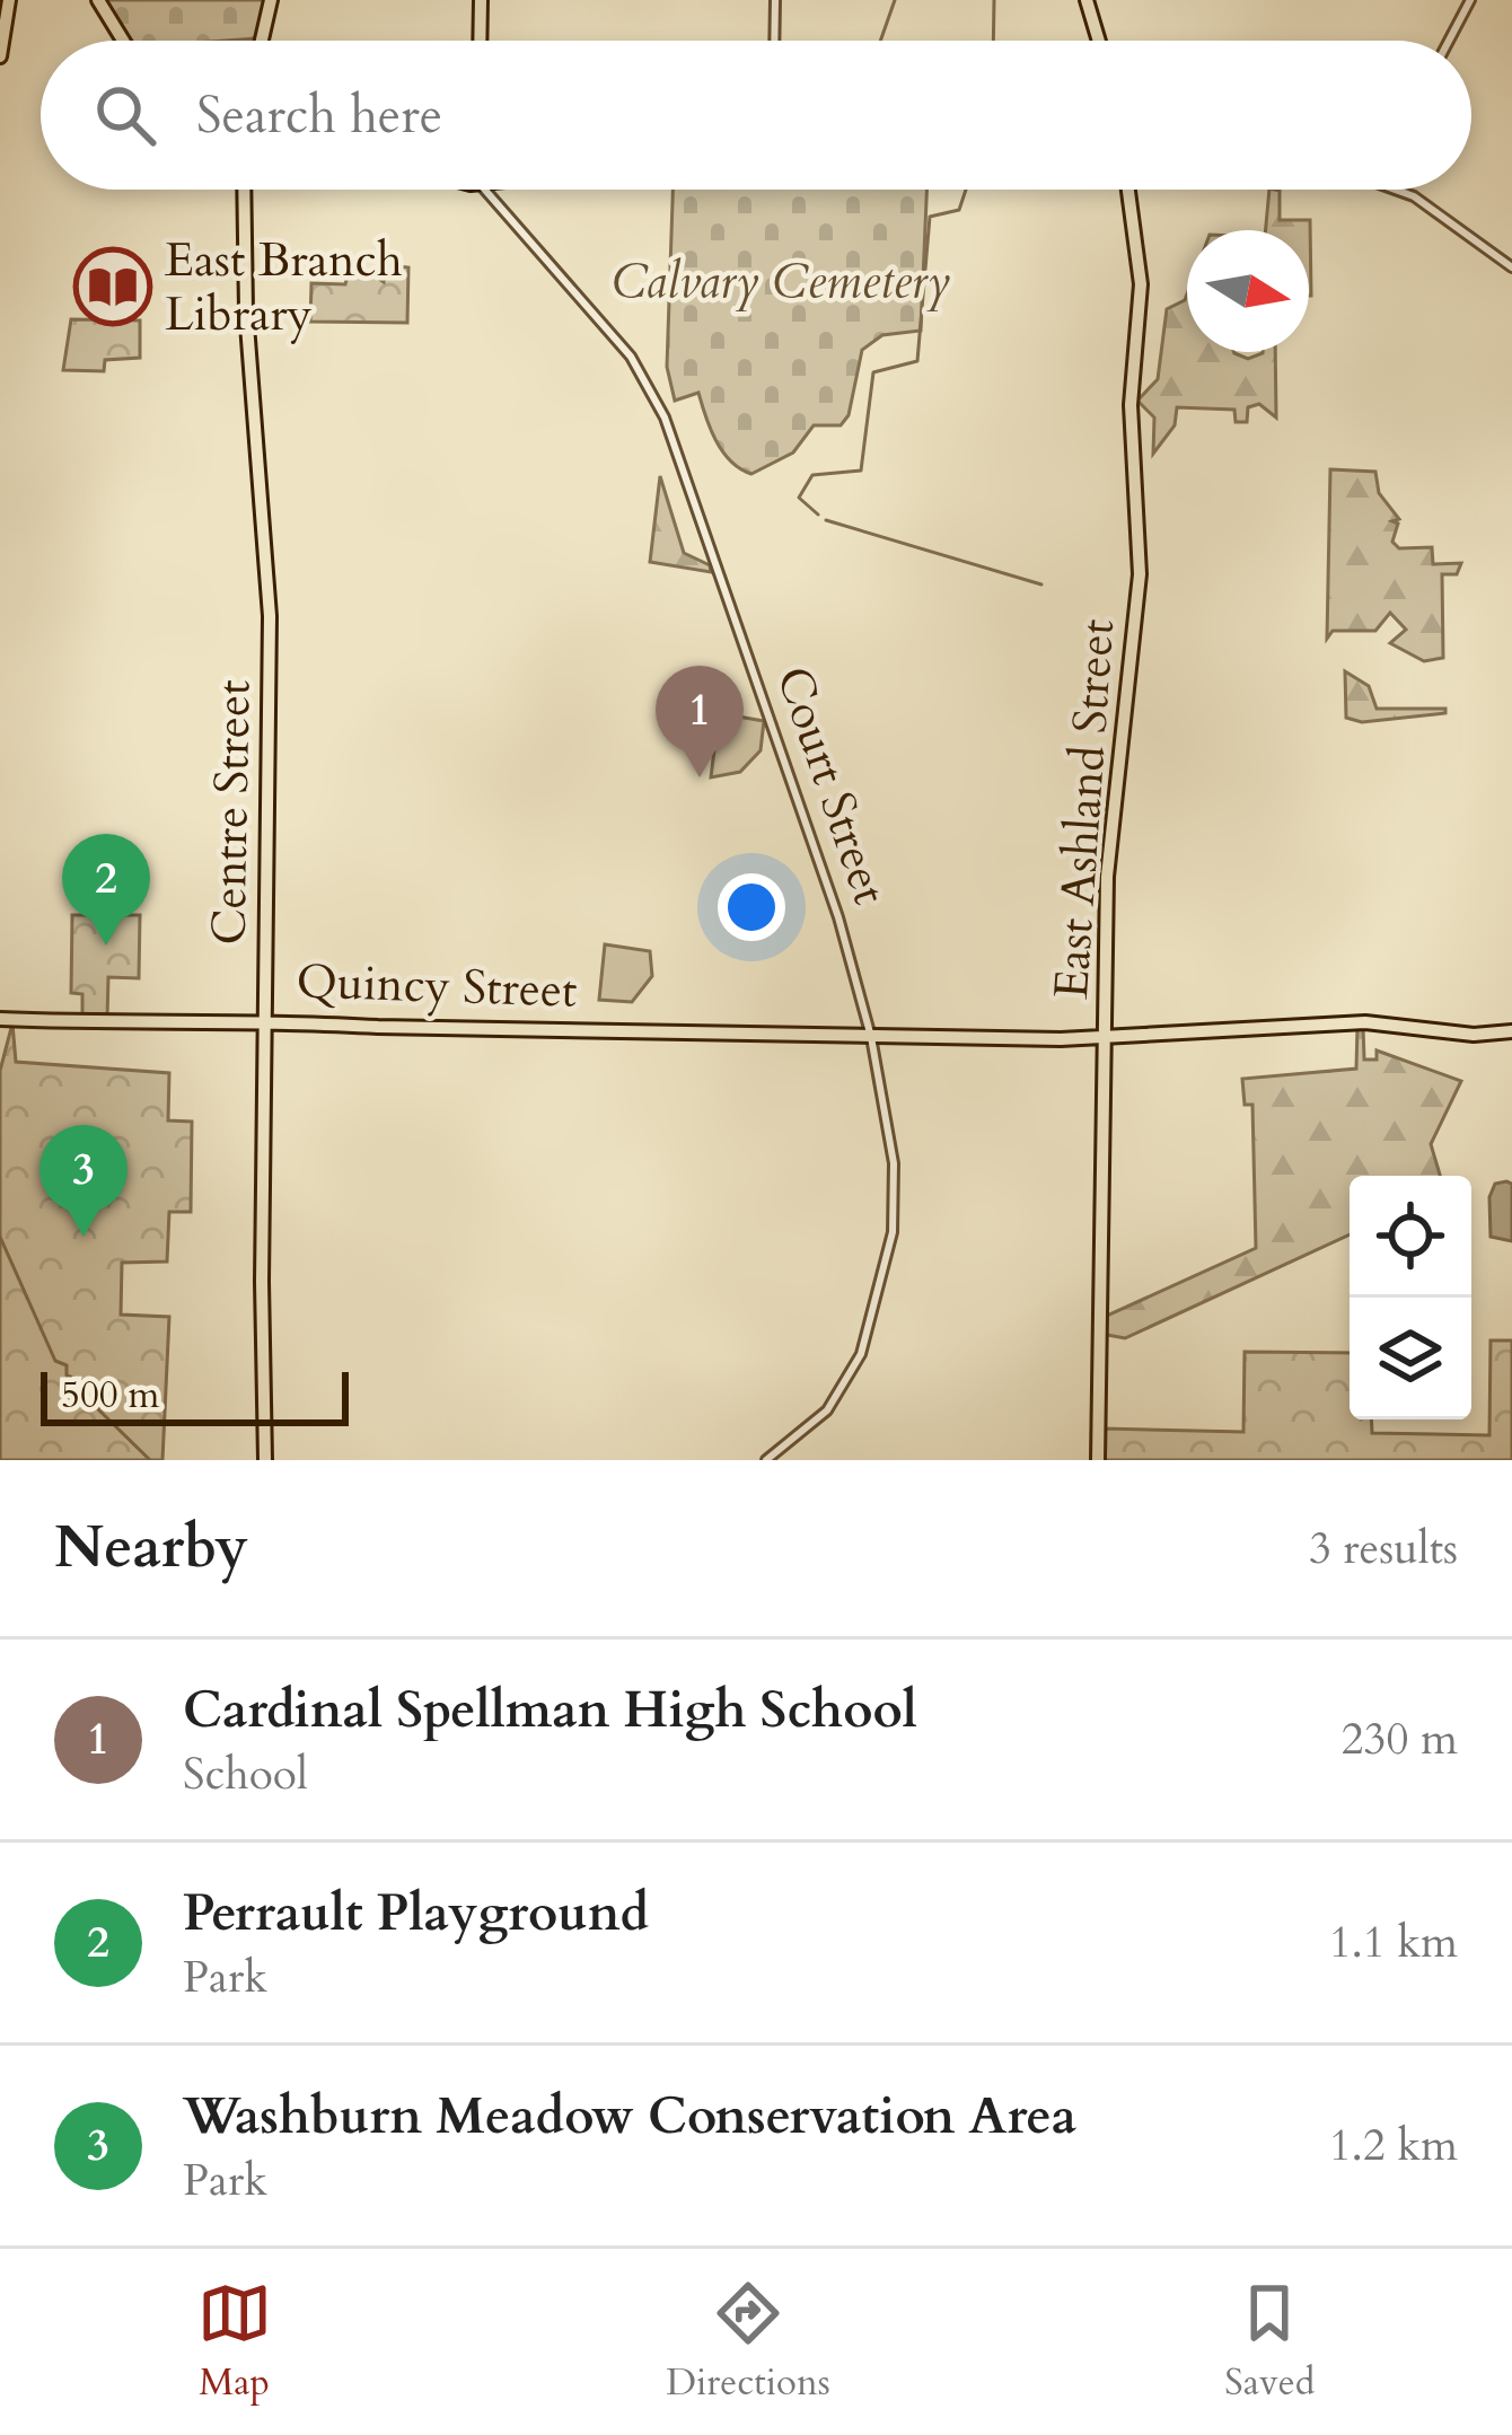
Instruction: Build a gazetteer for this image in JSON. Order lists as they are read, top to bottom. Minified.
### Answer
{"streets":{"main road":["East Ashland Street","Centre Street","Quincy Street"],"street":["Court Street"]},"crossings":[["Court Street","Quincy Street"],["East Ashland Street","Quincy Street"],["Centre Street","Quincy Street"]],"parks":["Calvary Cemetery"],"places":{"library":["East Branch Library"]},"scale_bar":"500 m","north":"right","page":{"search":"Search here","pins":["1","2","3"],"scale":"500 m","heading":["Nearby","3 results"],"list":[{"mark":"1","name":"Cardinal Spellman High School","note":"School","value":"230 m"},{"mark":"2","name":"Perrault Playground","note":"Park","value":"1.1 km"},{"mark":"3","name":"Washburn Meadow Conservation Area","note":"Park","value":"1.2 km"}],"nav":["Map","Directions","Saved"]}}
